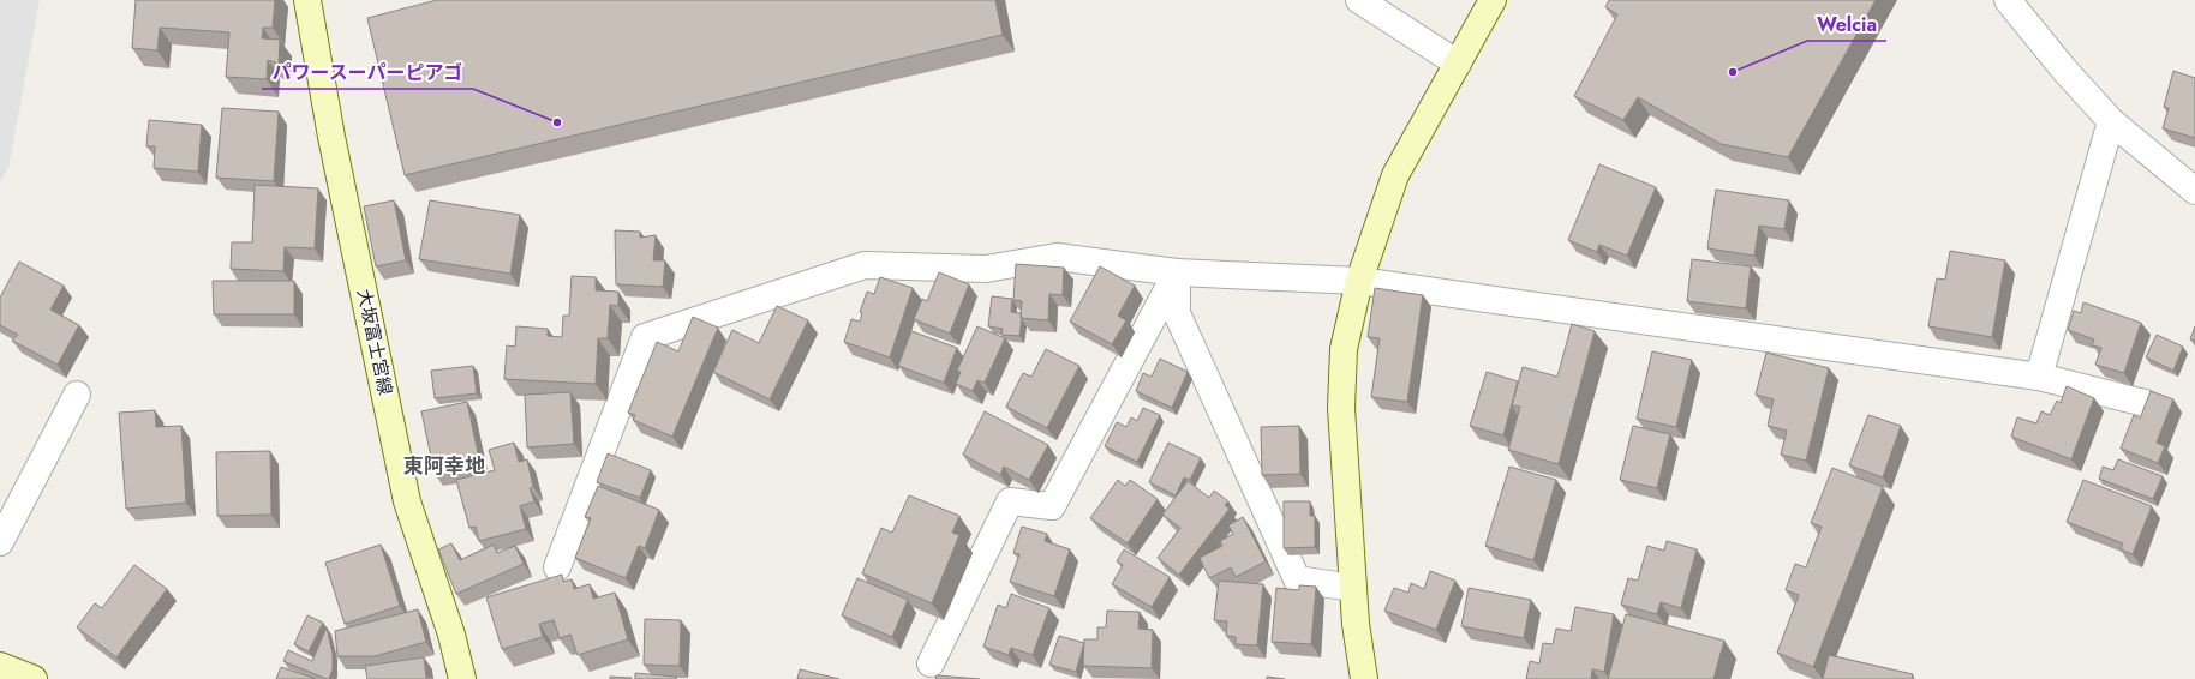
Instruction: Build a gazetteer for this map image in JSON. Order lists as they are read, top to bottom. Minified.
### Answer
{"streets":{"street":["大坂富士宮線"]},"districts":["東阿幸地"],"places":["Welcia","パワースーパーピアゴ"]}
